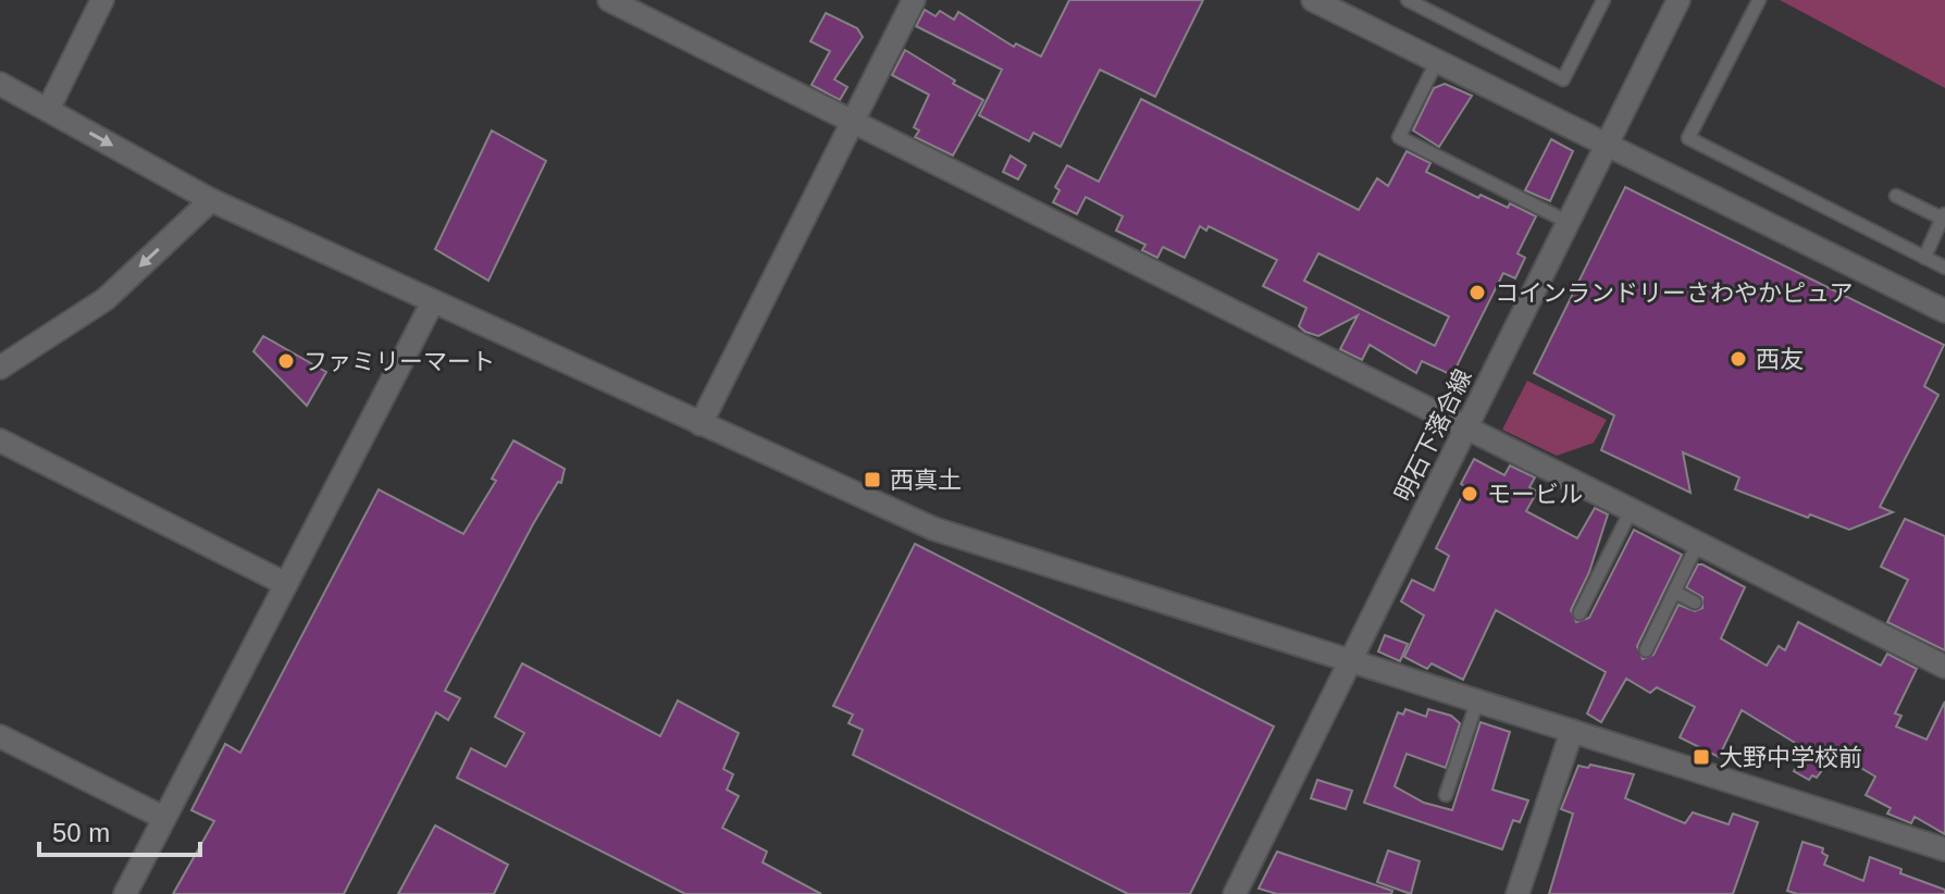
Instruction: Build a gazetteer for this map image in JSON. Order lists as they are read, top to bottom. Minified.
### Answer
{"streets":{"street":["明石下落合線"]},"places":{"other":["コインランドリーさわやかピュア","西友","ファミリーマート","モービル"],"transit":["西真土","大野中学校前"]},"scale_bar":"50 m"}
